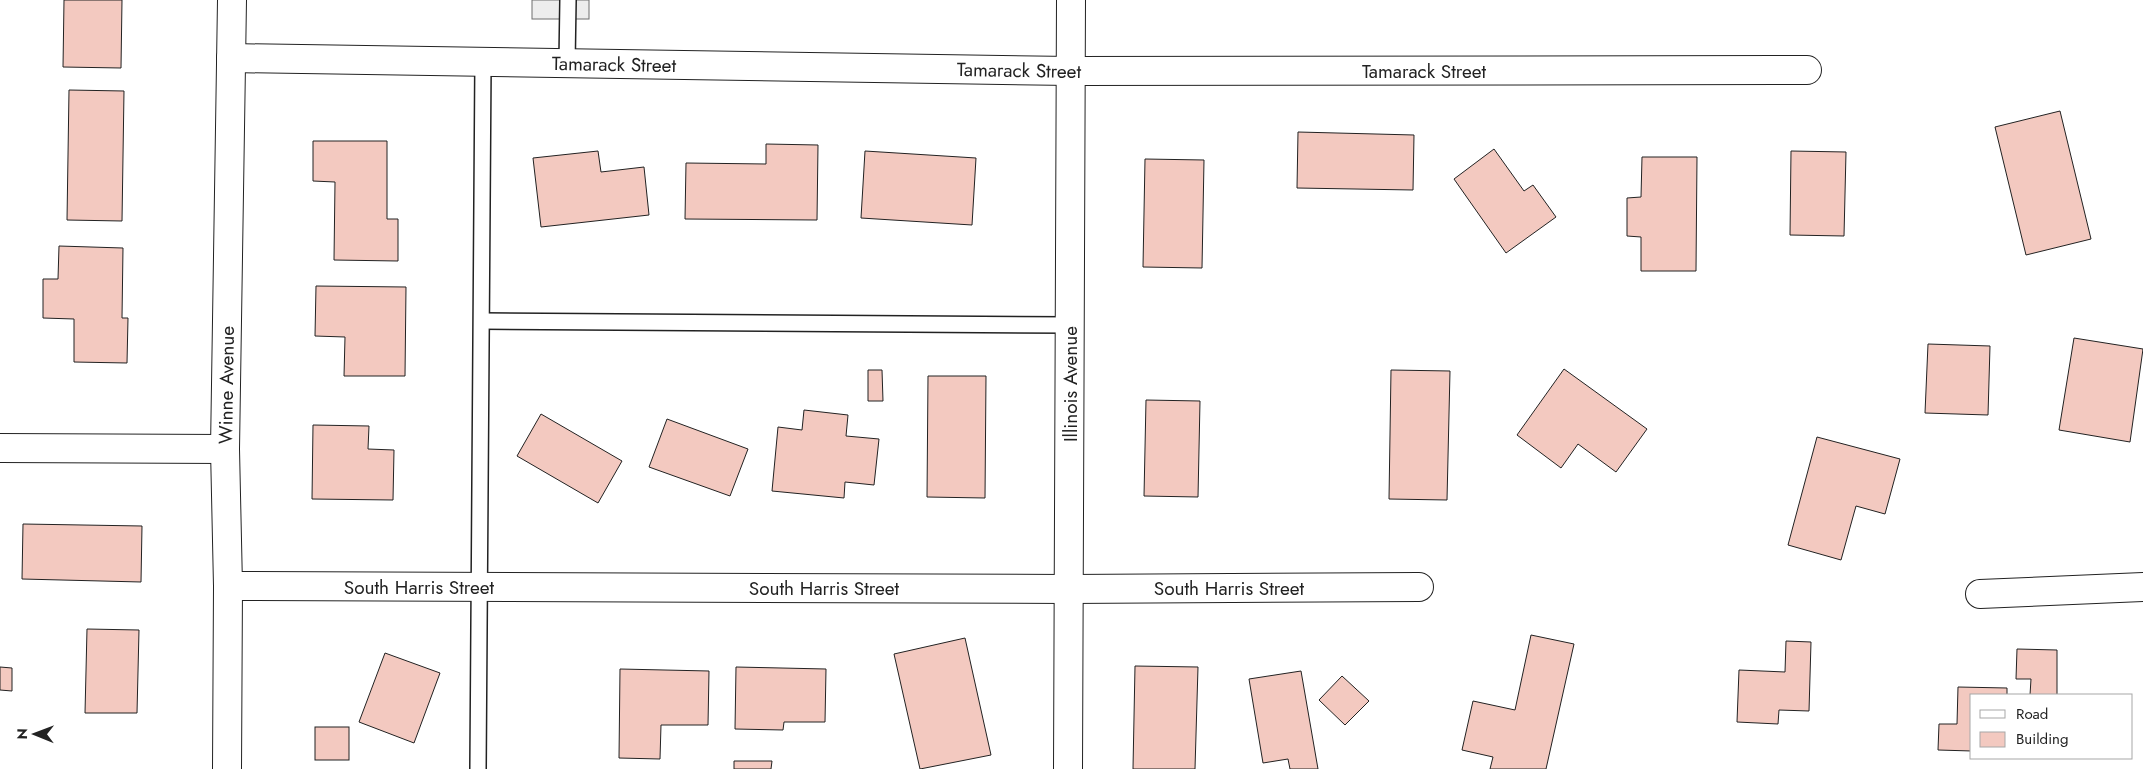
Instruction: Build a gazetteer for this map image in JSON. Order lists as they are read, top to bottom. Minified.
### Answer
{"streets":{"street":["Tamarack Street","Illinois Avenue","Winne Avenue","South Harris Street"]},"crossings":[["Tamarack Street","Illinois Avenue"],["Tamarack Street","Winne Avenue"],["Illinois Avenue","South Harris Street"],["Winne Avenue","South Harris Street"]],"legend":["Road","Building"],"north":"left"}
